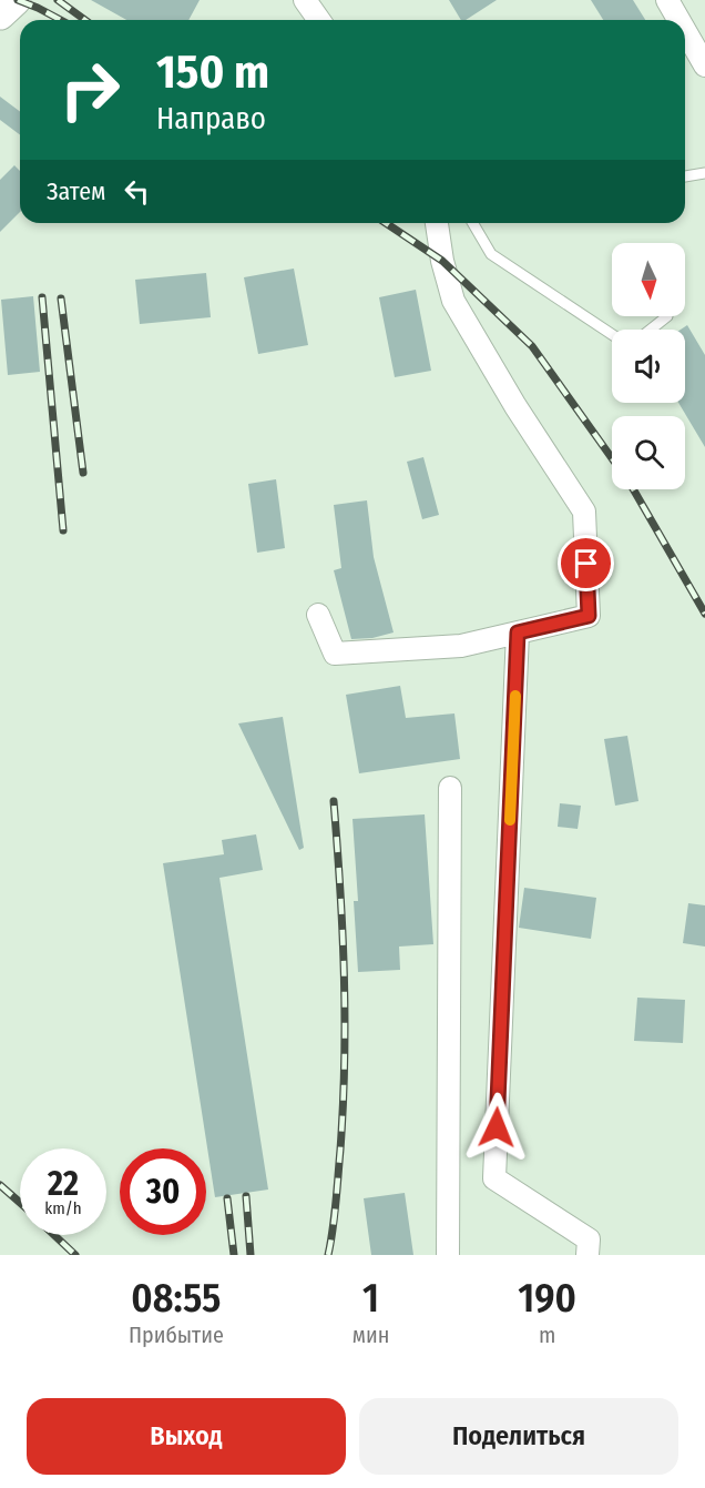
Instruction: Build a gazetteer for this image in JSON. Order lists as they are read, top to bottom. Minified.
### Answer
{"north":"bottom","page":{"turn":["150 m","Направо"],"then":"Затем","speed":"22 km/h","limit":"30","eta":["08:55","Прибытие","1","мин","190","m"],"buttons":["Выход","Поделиться"]}}
